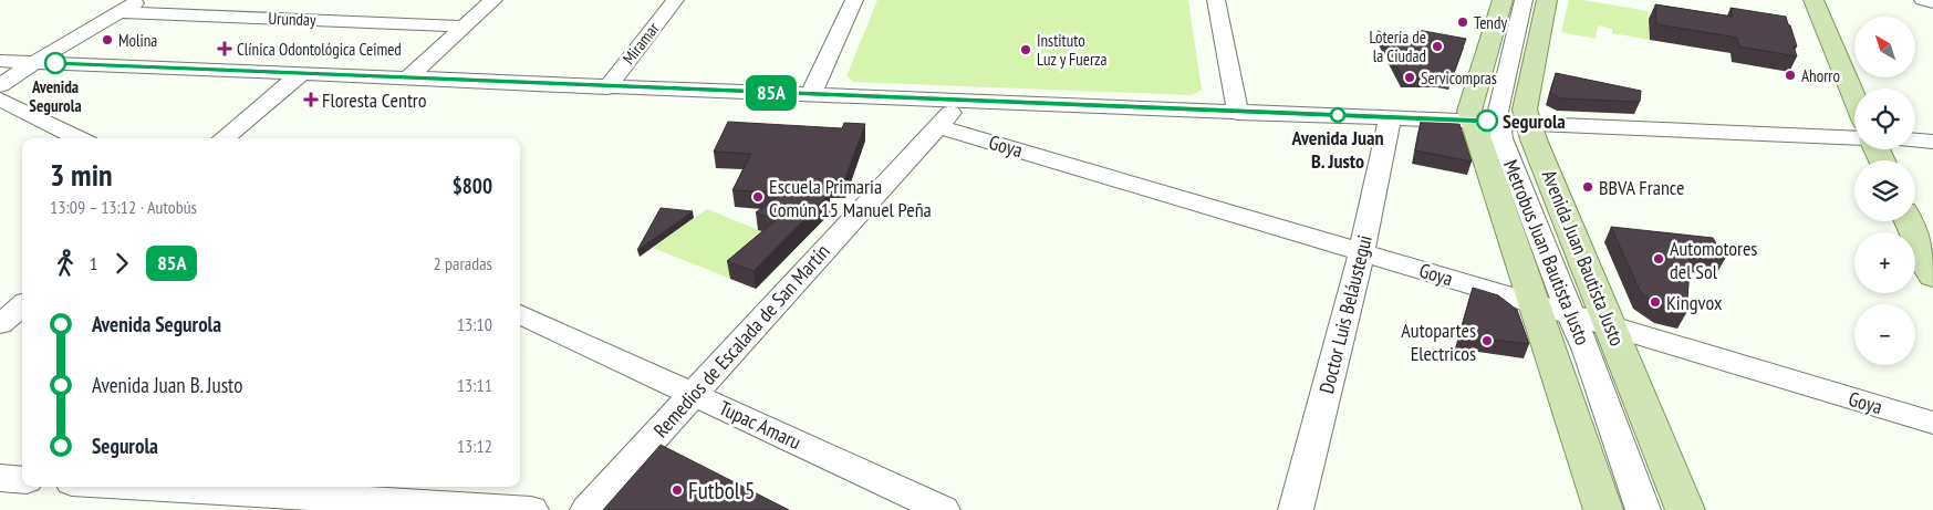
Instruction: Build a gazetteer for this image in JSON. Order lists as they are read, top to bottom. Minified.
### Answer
{"streets":{"main road":["Avenida Juan Bautista Justo"],"street":["Urunday","Miramar","Goya","Metrobus Juan Bautista Justo","Doctor Luis Beláustegui","Remedios de Escalada de San Martín","Tupac Amaru"]},"crossings":[["Goya","Metrobus Juan Bautista Justo"],["Goya","Avenida Juan Bautista Justo"],["Goya","Doctor Luis Beláustegui"],["Goya","Remedios de Escalada de San Martín"],["Metrobus Juan Bautista Justo","Avenida Juan Bautista Justo"],["Remedios de Escalada de San Martín","Tupac Amaru"]],"places":{"other":["Tendy","Molina","Lotería de la Ciudad","Instituto Luz y Fuerza","Avenida Segurola","Ahorro","Servicompras","Avenida Juan B. Justo","Segurola","BBVA France","Escuela Primaria Común 15 Manuel Peña","Automotores del Sol","Kingvox","Autopartes Electricos","Futbol 5"],"health":["Clínica Odontológica Ceimed","Floresta Centro"]},"lines":["bus line 85A"],"north":"top left","page":{"on_map":"85A","map_buttons":["+","−"],"heading":["3 min","13:09 – 13:12 · Autobús","$800"],"legs":["1","85A","2 paradas"],"list":[{"name":"Avenida Segurola","value":"13:10"},{"name":"Avenida Juan B. Justo","value":"13:11"},{"name":"Segurola","value":"13:12"}]}}
